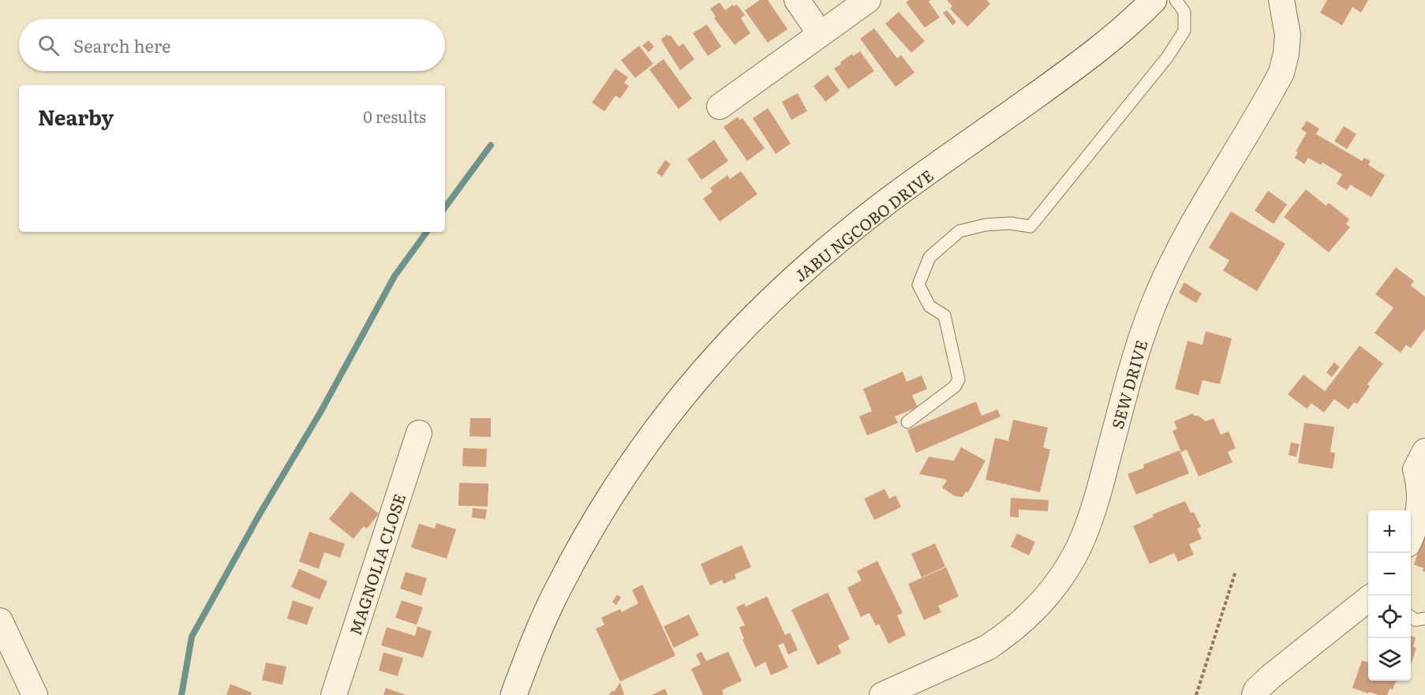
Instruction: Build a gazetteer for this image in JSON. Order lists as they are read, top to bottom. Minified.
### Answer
{"streets":{"main road":["JABU NGCOBO DRIVE"],"street":["SEW DRIVE","MAGNOLIA CLOSE"]},"page":{"search":"Search here","heading":["Nearby","0 results"],"map_buttons":["+","−"]}}
